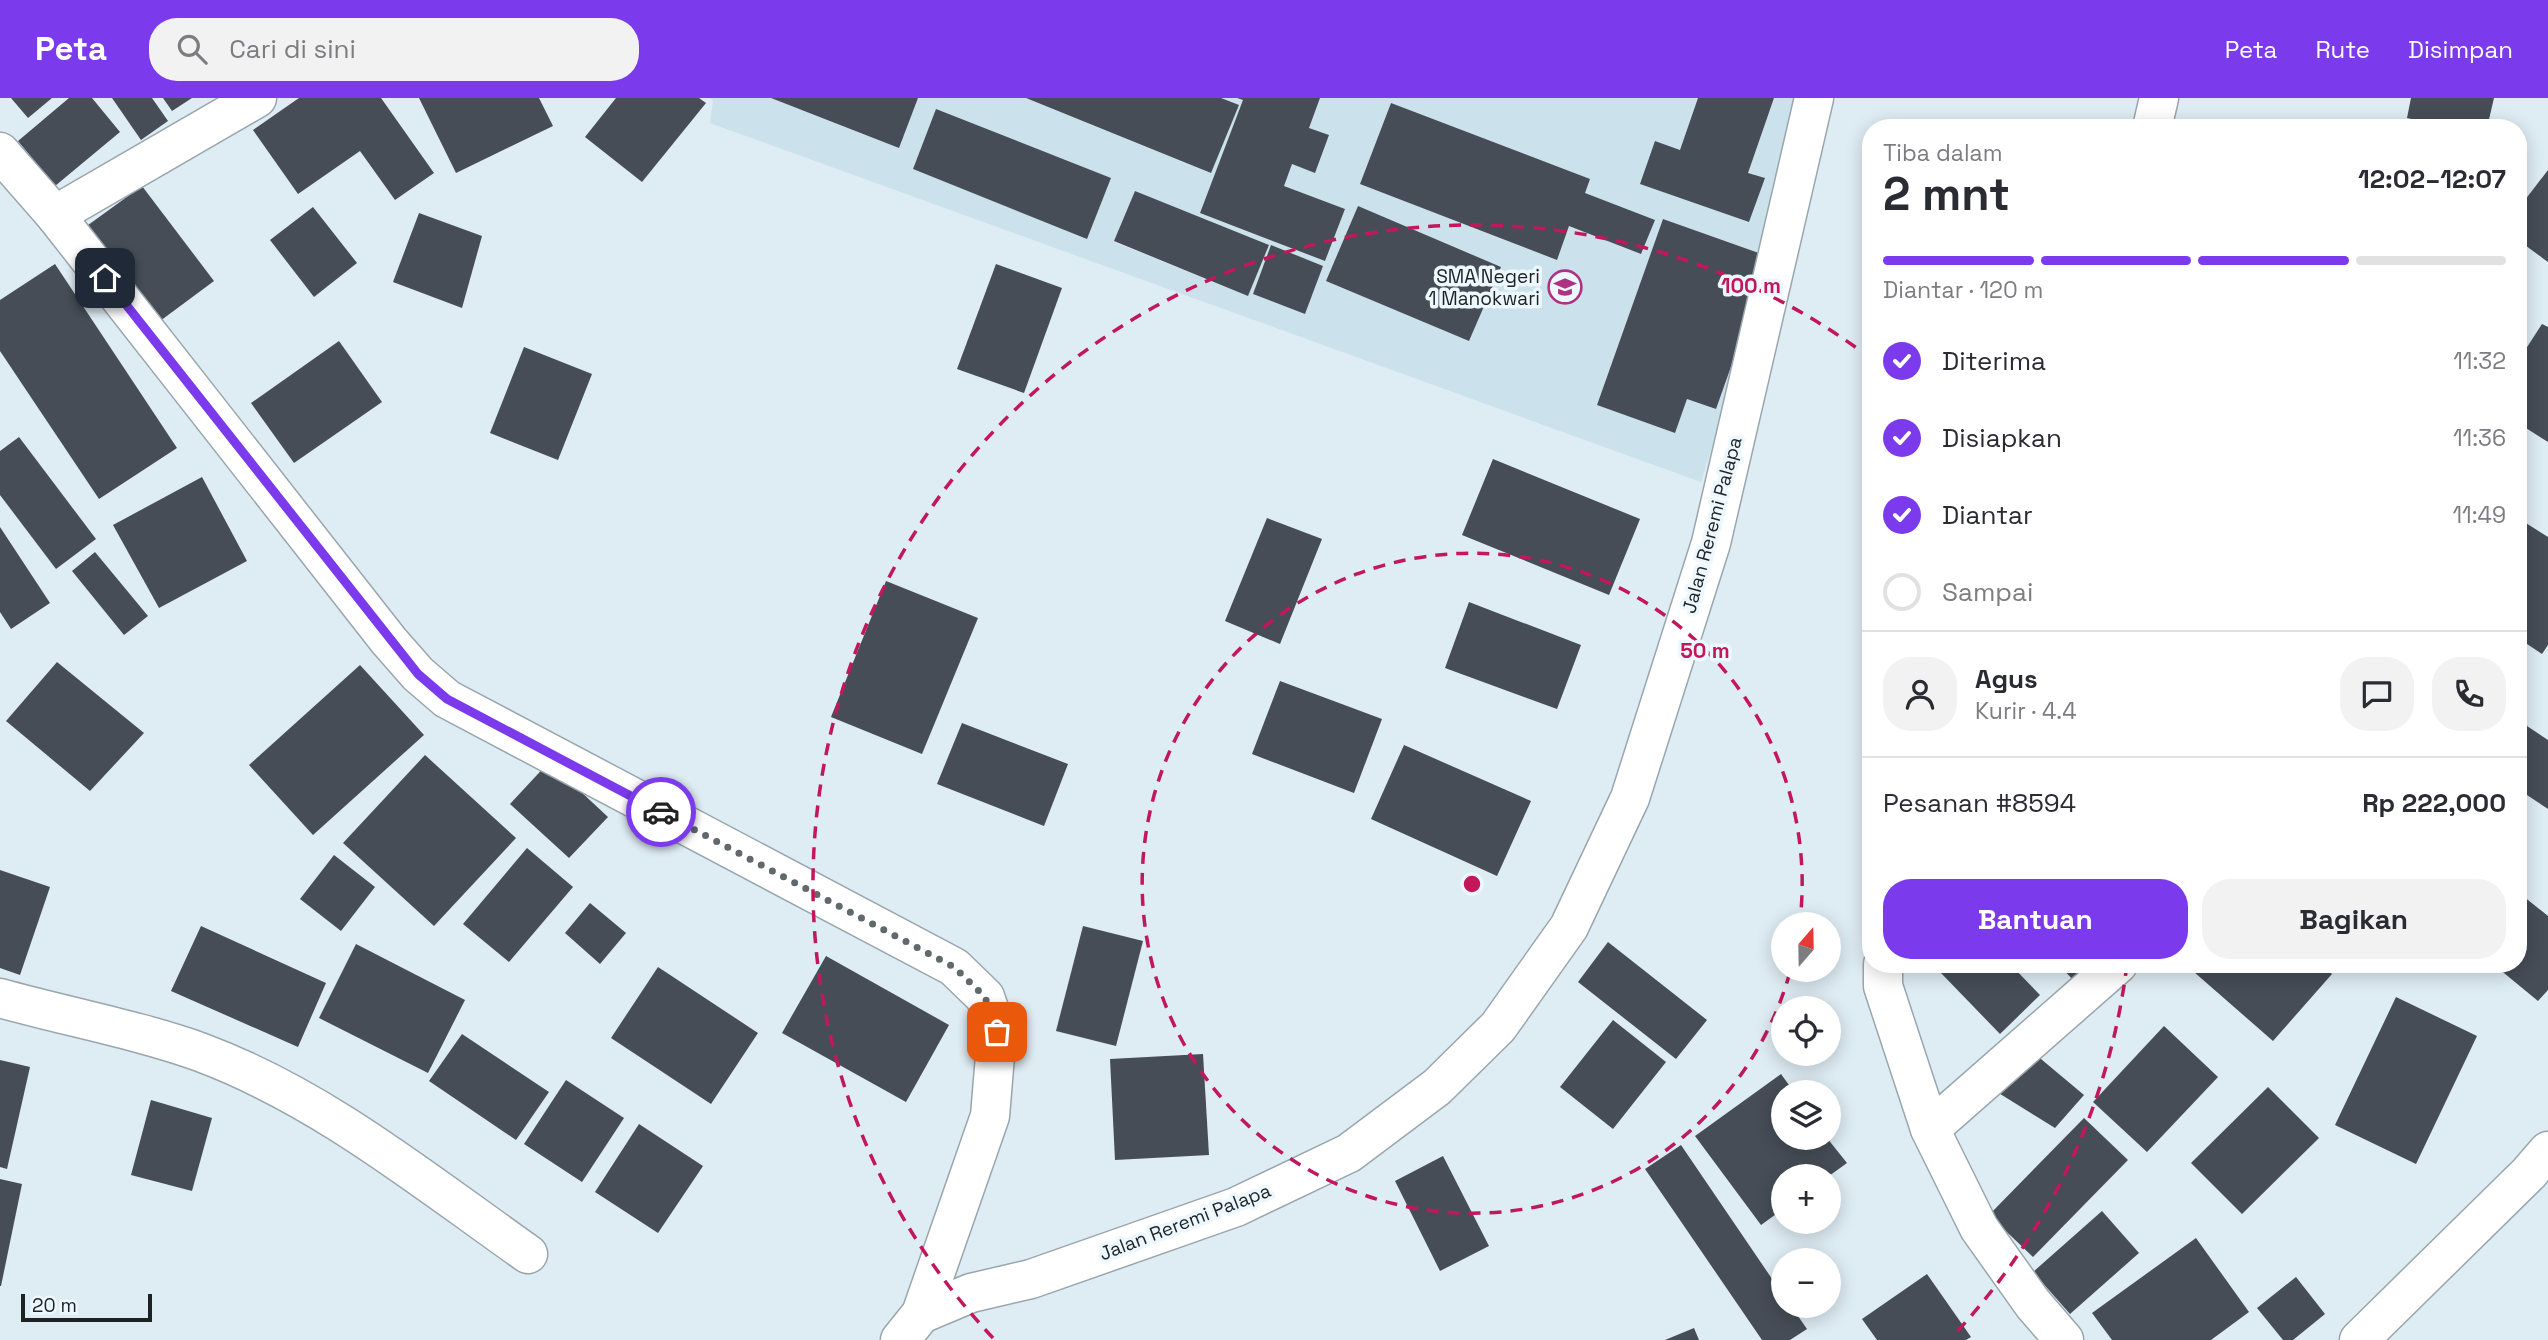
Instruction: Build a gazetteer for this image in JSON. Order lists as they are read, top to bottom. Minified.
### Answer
{"streets":{"street":["Jalan Reremi Palapa"]},"places":{"school or university":["SMA Negeri 1 Manokwari"]},"scale_bar":"20 m","north":"top","page":{"header":"Peta","search":"Cari di sini","nav":["Peta","Rute","Disimpan"],"heading":["2 mnt","Tiba dalam","12:02–12:07"],"panel":["Agus","Kurir · 4.4","Pesanan #8594","Rp 222,000"],"bar":"Diantar · 120 m","list":[["Diterima","11:32"],["Disiapkan","11:36"],["Diantar","11:49"],"Sampai"],"buttons":["Bantuan","Bagikan"],"map_buttons":["+","−"],"scale":"20 m"},"rings":["100 m","50 m"]}
